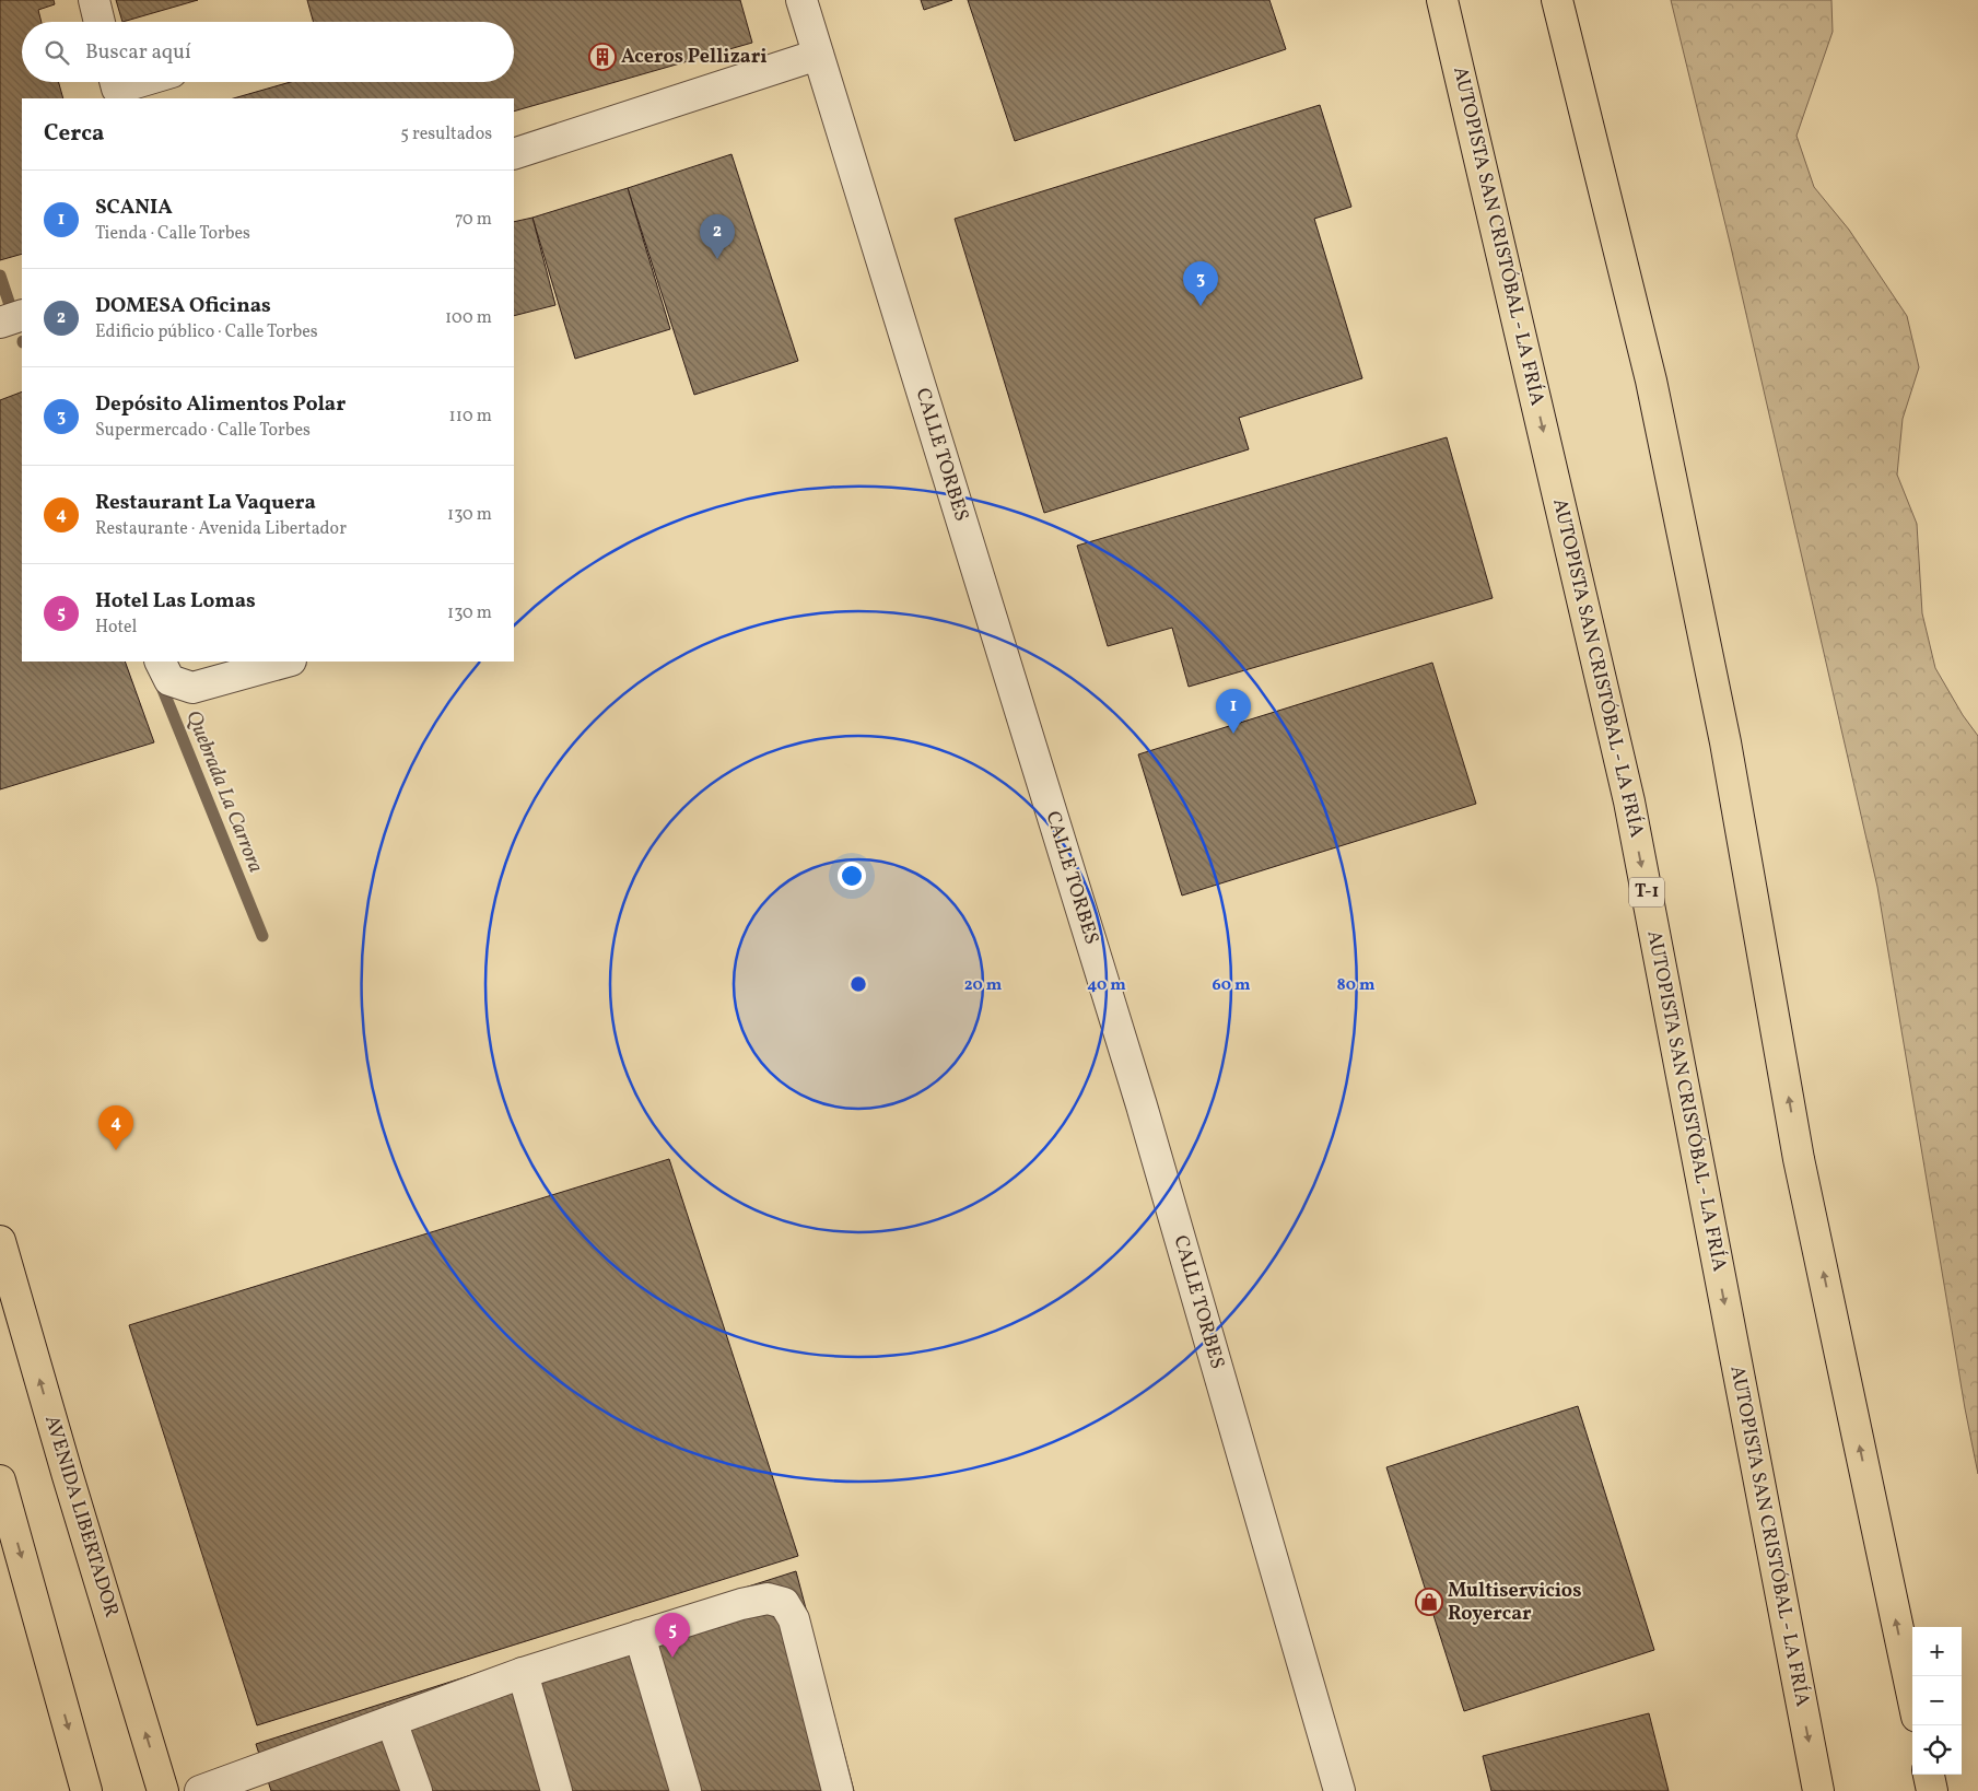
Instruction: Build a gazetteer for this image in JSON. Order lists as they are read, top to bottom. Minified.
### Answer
{"streets":{"main road":["AUTOPISTA SAN CRISTÓBAL - LA FRÍA","T-1","AVENIDA LIBERTADOR"],"street":["CALLE TORBES"]},"water":["Quebrada La Carrora"],"places":{"building":["Aceros Pellizari"],"shop":["Multiservicios Royercar"]},"page":{"search":"Buscar aquí","heading":["Cerca","5 resultados"],"list":[{"mark":"1","name":"SCANIA","note":"Tienda · Calle Torbes","value":"70 m"},{"mark":"2","name":"DOMESA Oficinas","note":"Edificio público · Calle Torbes","value":"100 m"},{"mark":"3","name":"Depósito Alimentos Polar","note":"Supermercado · Calle Torbes","value":"110 m"},{"mark":"4","name":"Restaurant La Vaquera","note":"Restaurante · Avenida Libertador","value":"130 m"},{"mark":"5","name":"Hotel Las Lomas","note":"Hotel","value":"130 m"}],"pins":["2","3","1","4","5"],"map_buttons":["+","−"]},"rings":["20 m","40 m","60 m","80 m"]}
